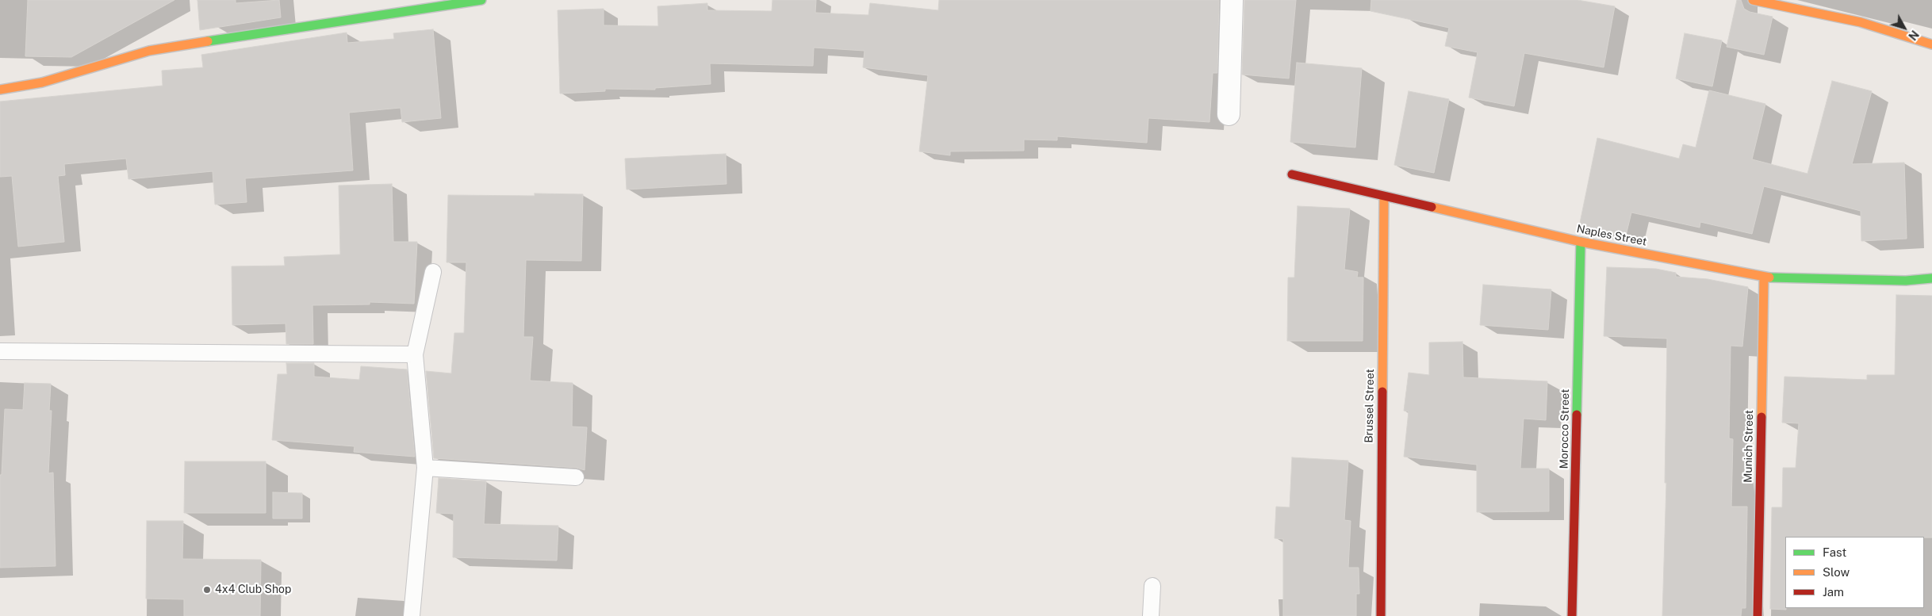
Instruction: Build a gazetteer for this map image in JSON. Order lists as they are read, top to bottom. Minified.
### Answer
{"streets":{"street":["Naples Street","Brussel Street","Morocco Street","Munich Street"]},"crossings":[["Naples Street","Brussel Street"],["Naples Street","Morocco Street"],["Naples Street","Munich Street"]],"places":["4x4 Club Shop"],"legend":["Fast","Slow","Jam"],"north":"bottom right"}
